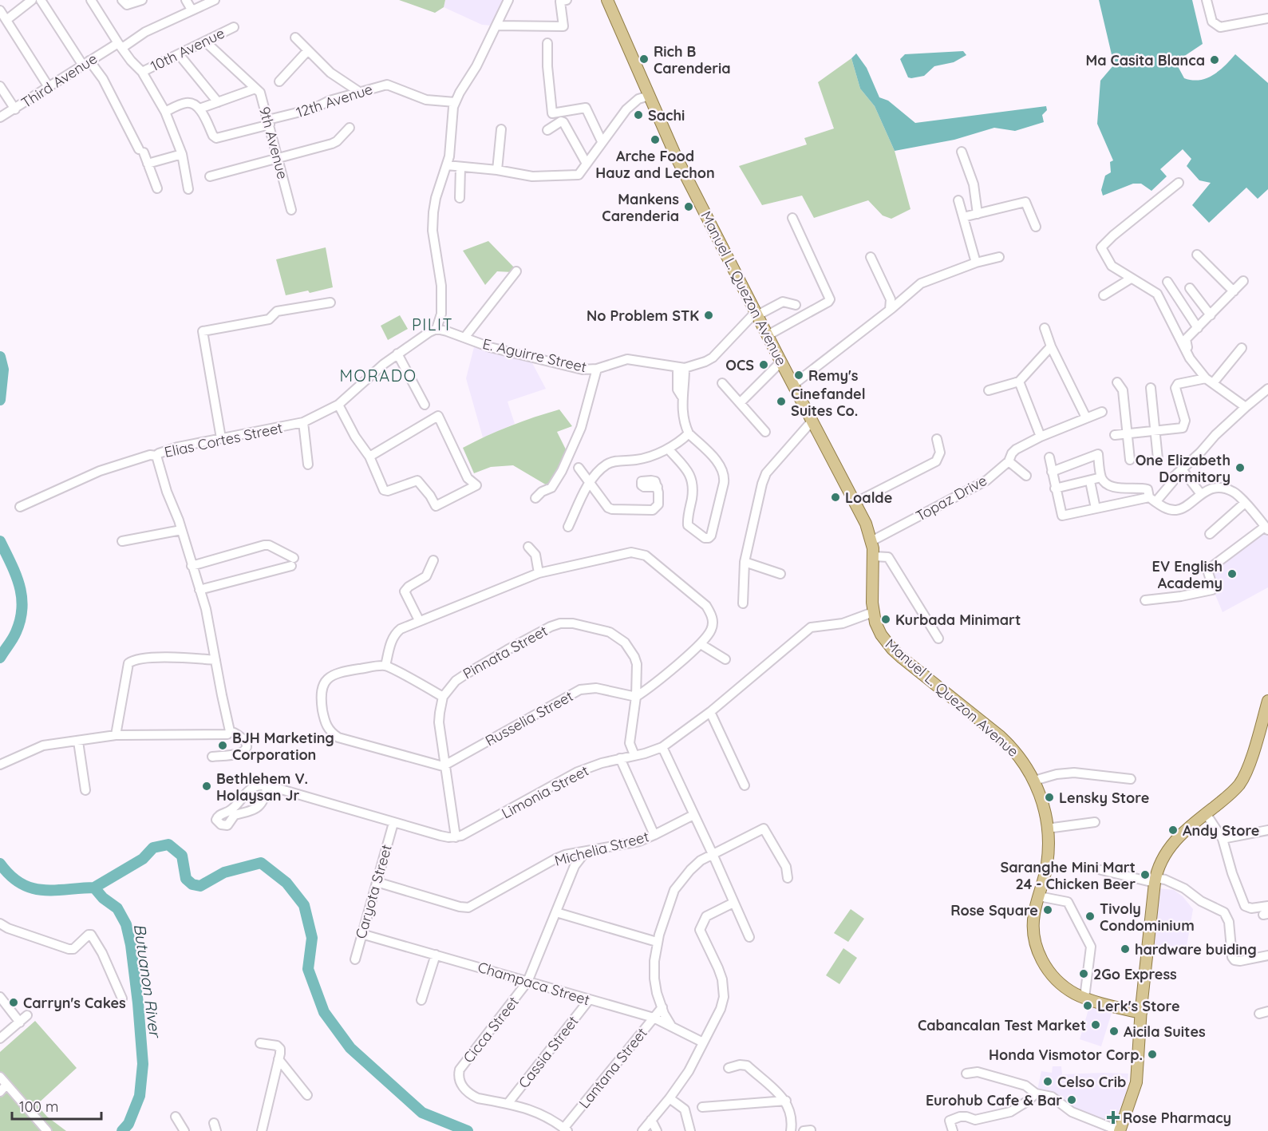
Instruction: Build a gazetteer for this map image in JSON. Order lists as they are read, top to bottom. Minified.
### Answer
{"streets":{"main road":["Manuel L. Quezon Avenue"],"street":["10th Avenue","Third Avenue","12th Avenue","9th Avenue","E. Aguirre Street","Elias Cortes Street","Topaz Drive","Pinnata Street","Russelia Street","Limonia Street","Michelia Street","Caryota Street","Champaca Street","Cicca Street","Cassia Street","Lantana Street"]},"crossings":[["10th Avenue","9th Avenue"],["12th Avenue","9th Avenue"],["Manuel L. Quezon Avenue","E. Aguirre Street"],["Manuel L. Quezon Avenue","Topaz Drive"],["Manuel L. Quezon Avenue","Limonia Street"],["E. Aguirre Street","Elias Cortes Street"],["Pinnata Street","Russelia Street"],["Pinnata Street","Limonia Street"],["Michelia Street","Caryota Street"],["Michelia Street","Cicca Street"],["Caryota Street","Champaca Street"],["Champaca Street","Cicca Street"],["Champaca Street","Cassia Street"],["Champaca Street","Lantana Street"],["Cicca Street","Cassia Street"],["Cicca Street","Lantana Street"]],"districts":["PILIT","MORADO"],"water":["Butuanon River"],"places":{"other":["Rich B Carenderia","Ma Casita Blanca","Sachi","Arche Food Hauz and Lechon","Mankens Carenderia","No Problem STK","OCS","Remy's","Cinefandel Suites Co.","One Elizabeth Dormitory","Loalde","EV English Academy","Kurbada Minimart","BJH Marketing Corporation","Bethlehem V. Holaysan Jr","Lensky Store","Andy Store","Saranghe Mini Mart 24 - Chicken Beer","Rose Square","Tivoly Condominium","hardware buiding","2Go Express","Carryn's Cakes","Lerk's Store","Cabancalan Test Market","Aicila Suites","Honda Vismotor Corp.","Celso Crib","Eurohub Cafe & Bar"],"health":["Rose Pharmacy"]},"scale_bar":"100 m"}
